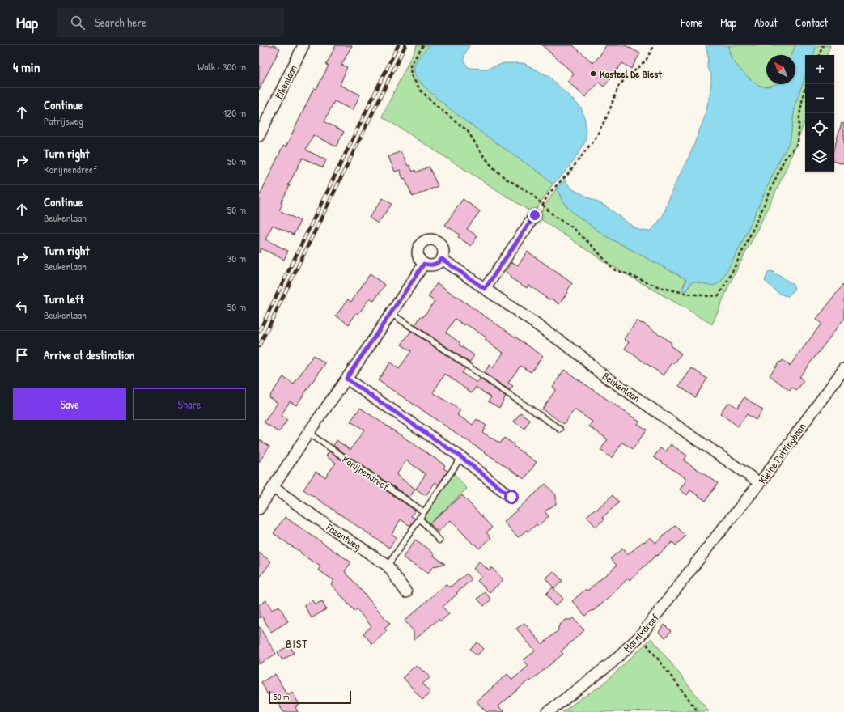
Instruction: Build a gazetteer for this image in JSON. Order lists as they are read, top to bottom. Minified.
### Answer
{"streets":{"street":["Eikenlaan","Beukenlaan","Kleine Puttingbaan","Fazantweg","Marnixdreef"],"lane":["Konijnendreef"]},"crossings":[["Beukenlaan","Kleine Puttingbaan"],["Kleine Puttingbaan","Marnixdreef"]],"districts":["BIST"],"places":["Kasteel De Biest"],"scale_bar":"50 m","north":"top left","page":{"header":"Map","search":"Search here","nav":["Home","Map","About","Contact"],"heading":["4 min","Walk · 300 m"],"map_buttons":["+","−"],"list":[["Continue","Patrijsweg","120 m"],["Turn right","Konijnendreef","50 m"],["Continue","Beukenlaan","50 m"],["Turn right","Beukenlaan","30 m"],["Turn left","Beukenlaan","50 m"],"Arrive at destination"],"buttons":["Save","Share"],"scale":"50 m"}}
